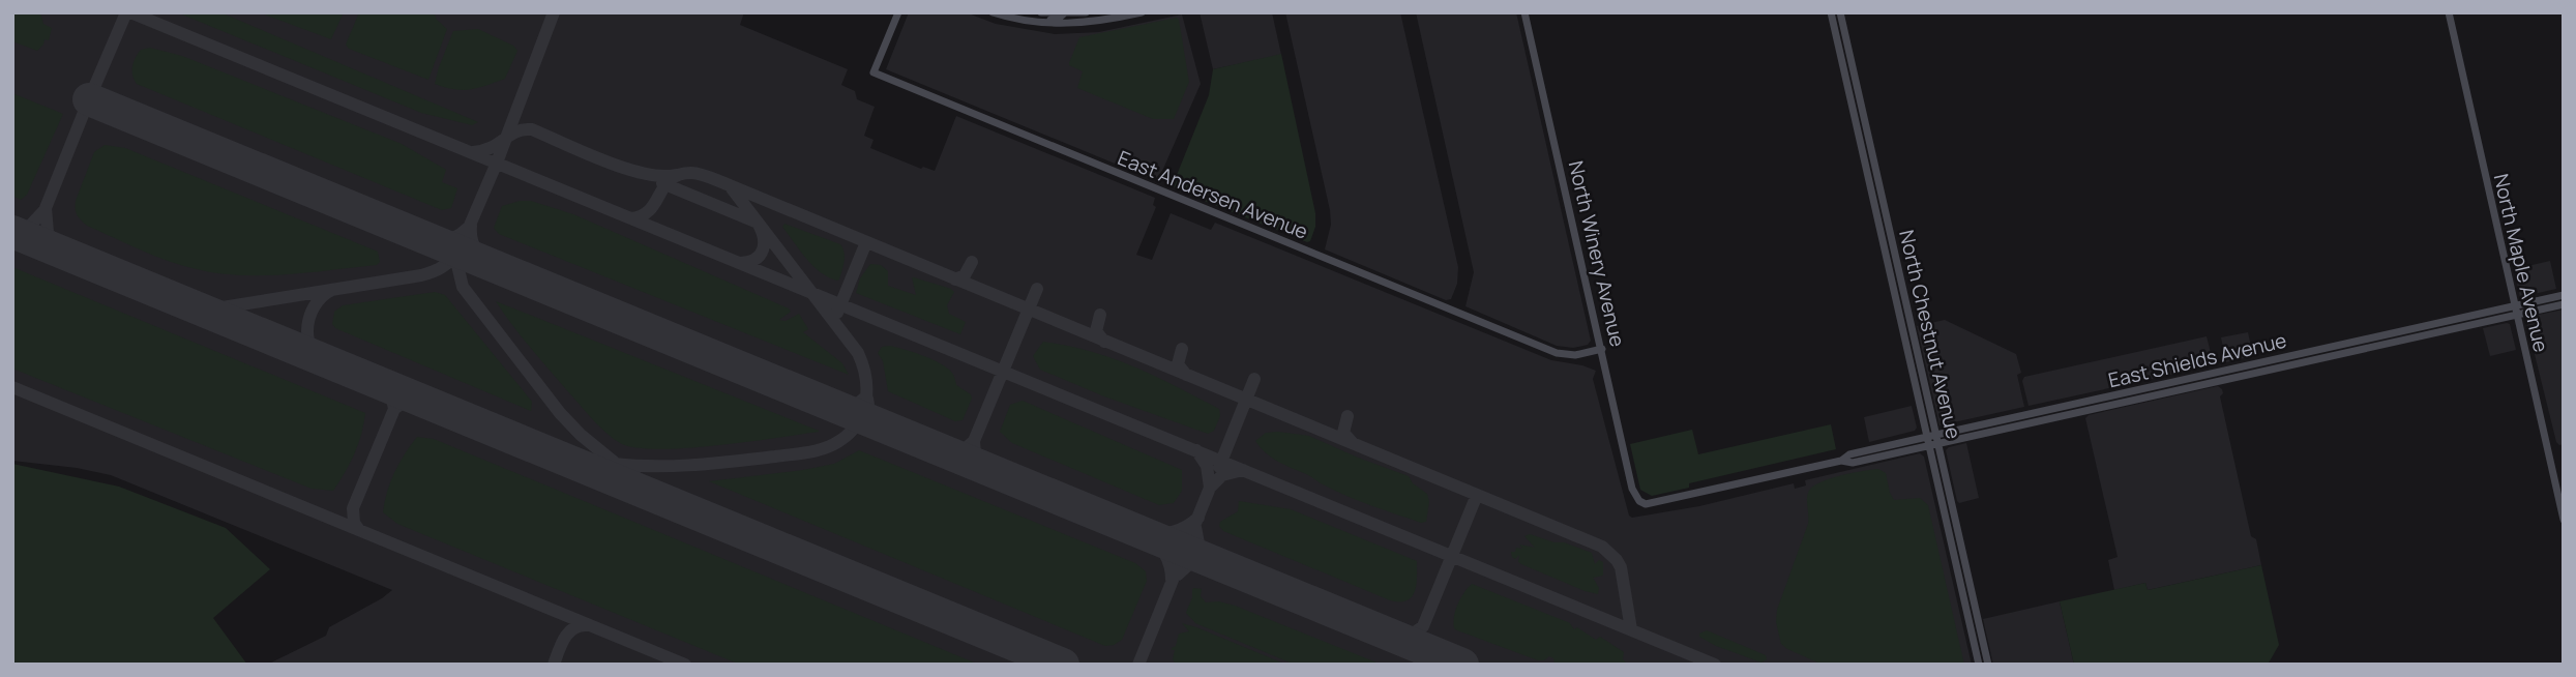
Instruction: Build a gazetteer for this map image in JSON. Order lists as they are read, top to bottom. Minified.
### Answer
{"streets":{"main road":["East Andersen Avenue","North Winery Avenue","North Maple Avenue","North Chestnut Avenue","East Shields Avenue"]},"crossings":[["East Andersen Avenue","North Winery Avenue"],["North Winery Avenue","East Shields Avenue"],["North Maple Avenue","East Shields Avenue"],["North Chestnut Avenue","East Shields Avenue"]]}
